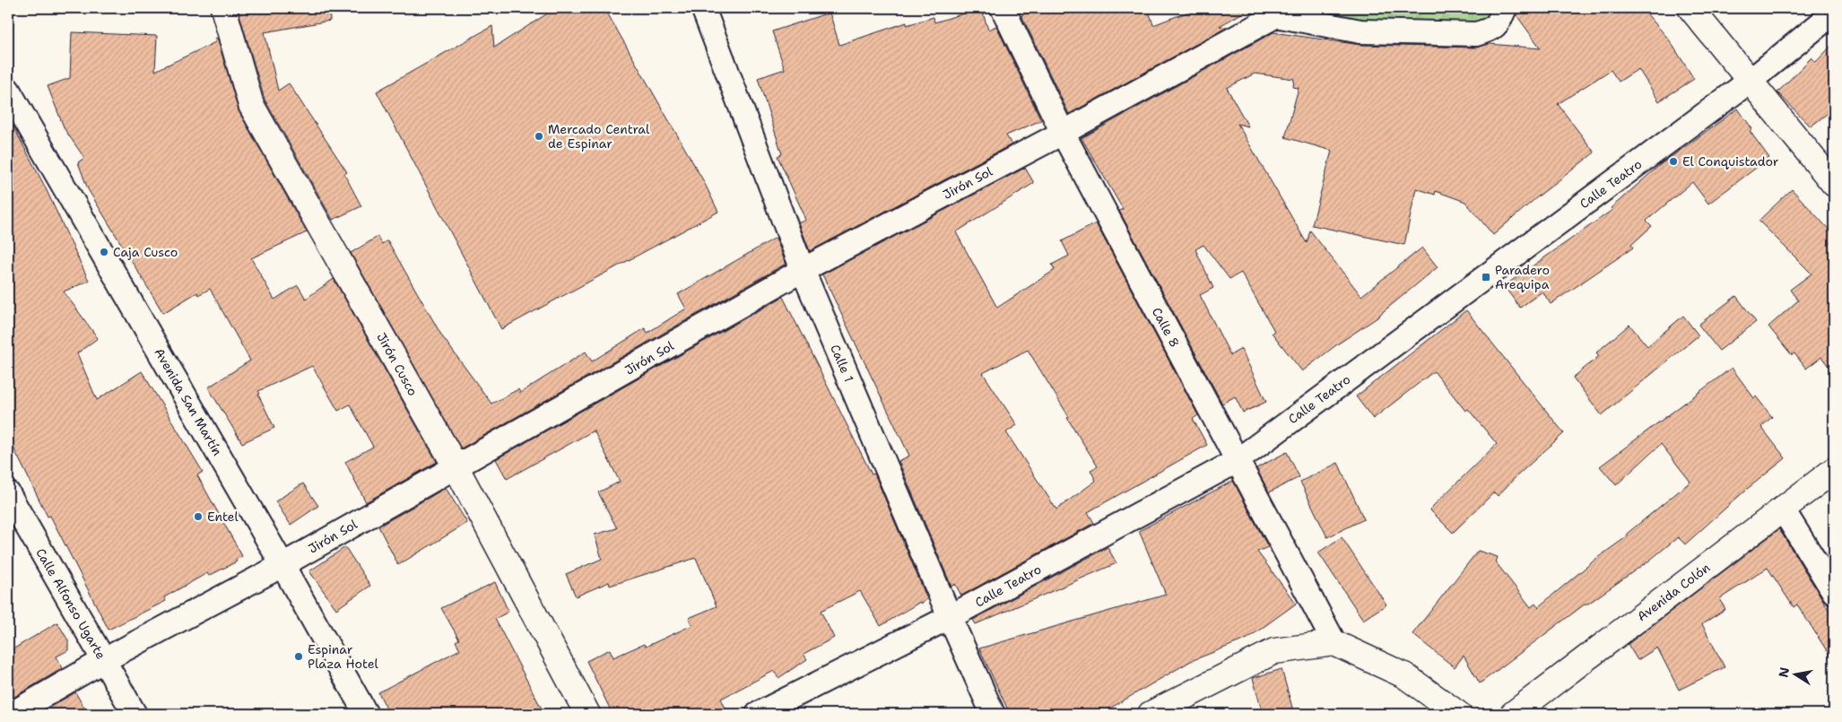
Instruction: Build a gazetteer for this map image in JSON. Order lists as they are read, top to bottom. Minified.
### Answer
{"streets":{"main road":["Jirón Cusco","Avenida Colón"],"street":["Jirón Sol","Calle Teatro","Calle 8","Calle 1","Avenida San Martín","Calle Alfonso Ugarte"]},"crossings":[["Jirón Sol","Calle 8"],["Jirón Sol","Calle 1"],["Jirón Sol","Jirón Cusco"],["Jirón Sol","Avenida San Martín"],["Jirón Sol","Calle Alfonso Ugarte"],["Calle Teatro","Calle 8"],["Calle Teatro","Calle 1"]],"places":{"other":["Mercado Central de Espinar","El Conquistador","Caja Cusco","Entel","Espinar Plaza Hotel"],"transit":["Paradero Arequipa"]},"north":"left"}
